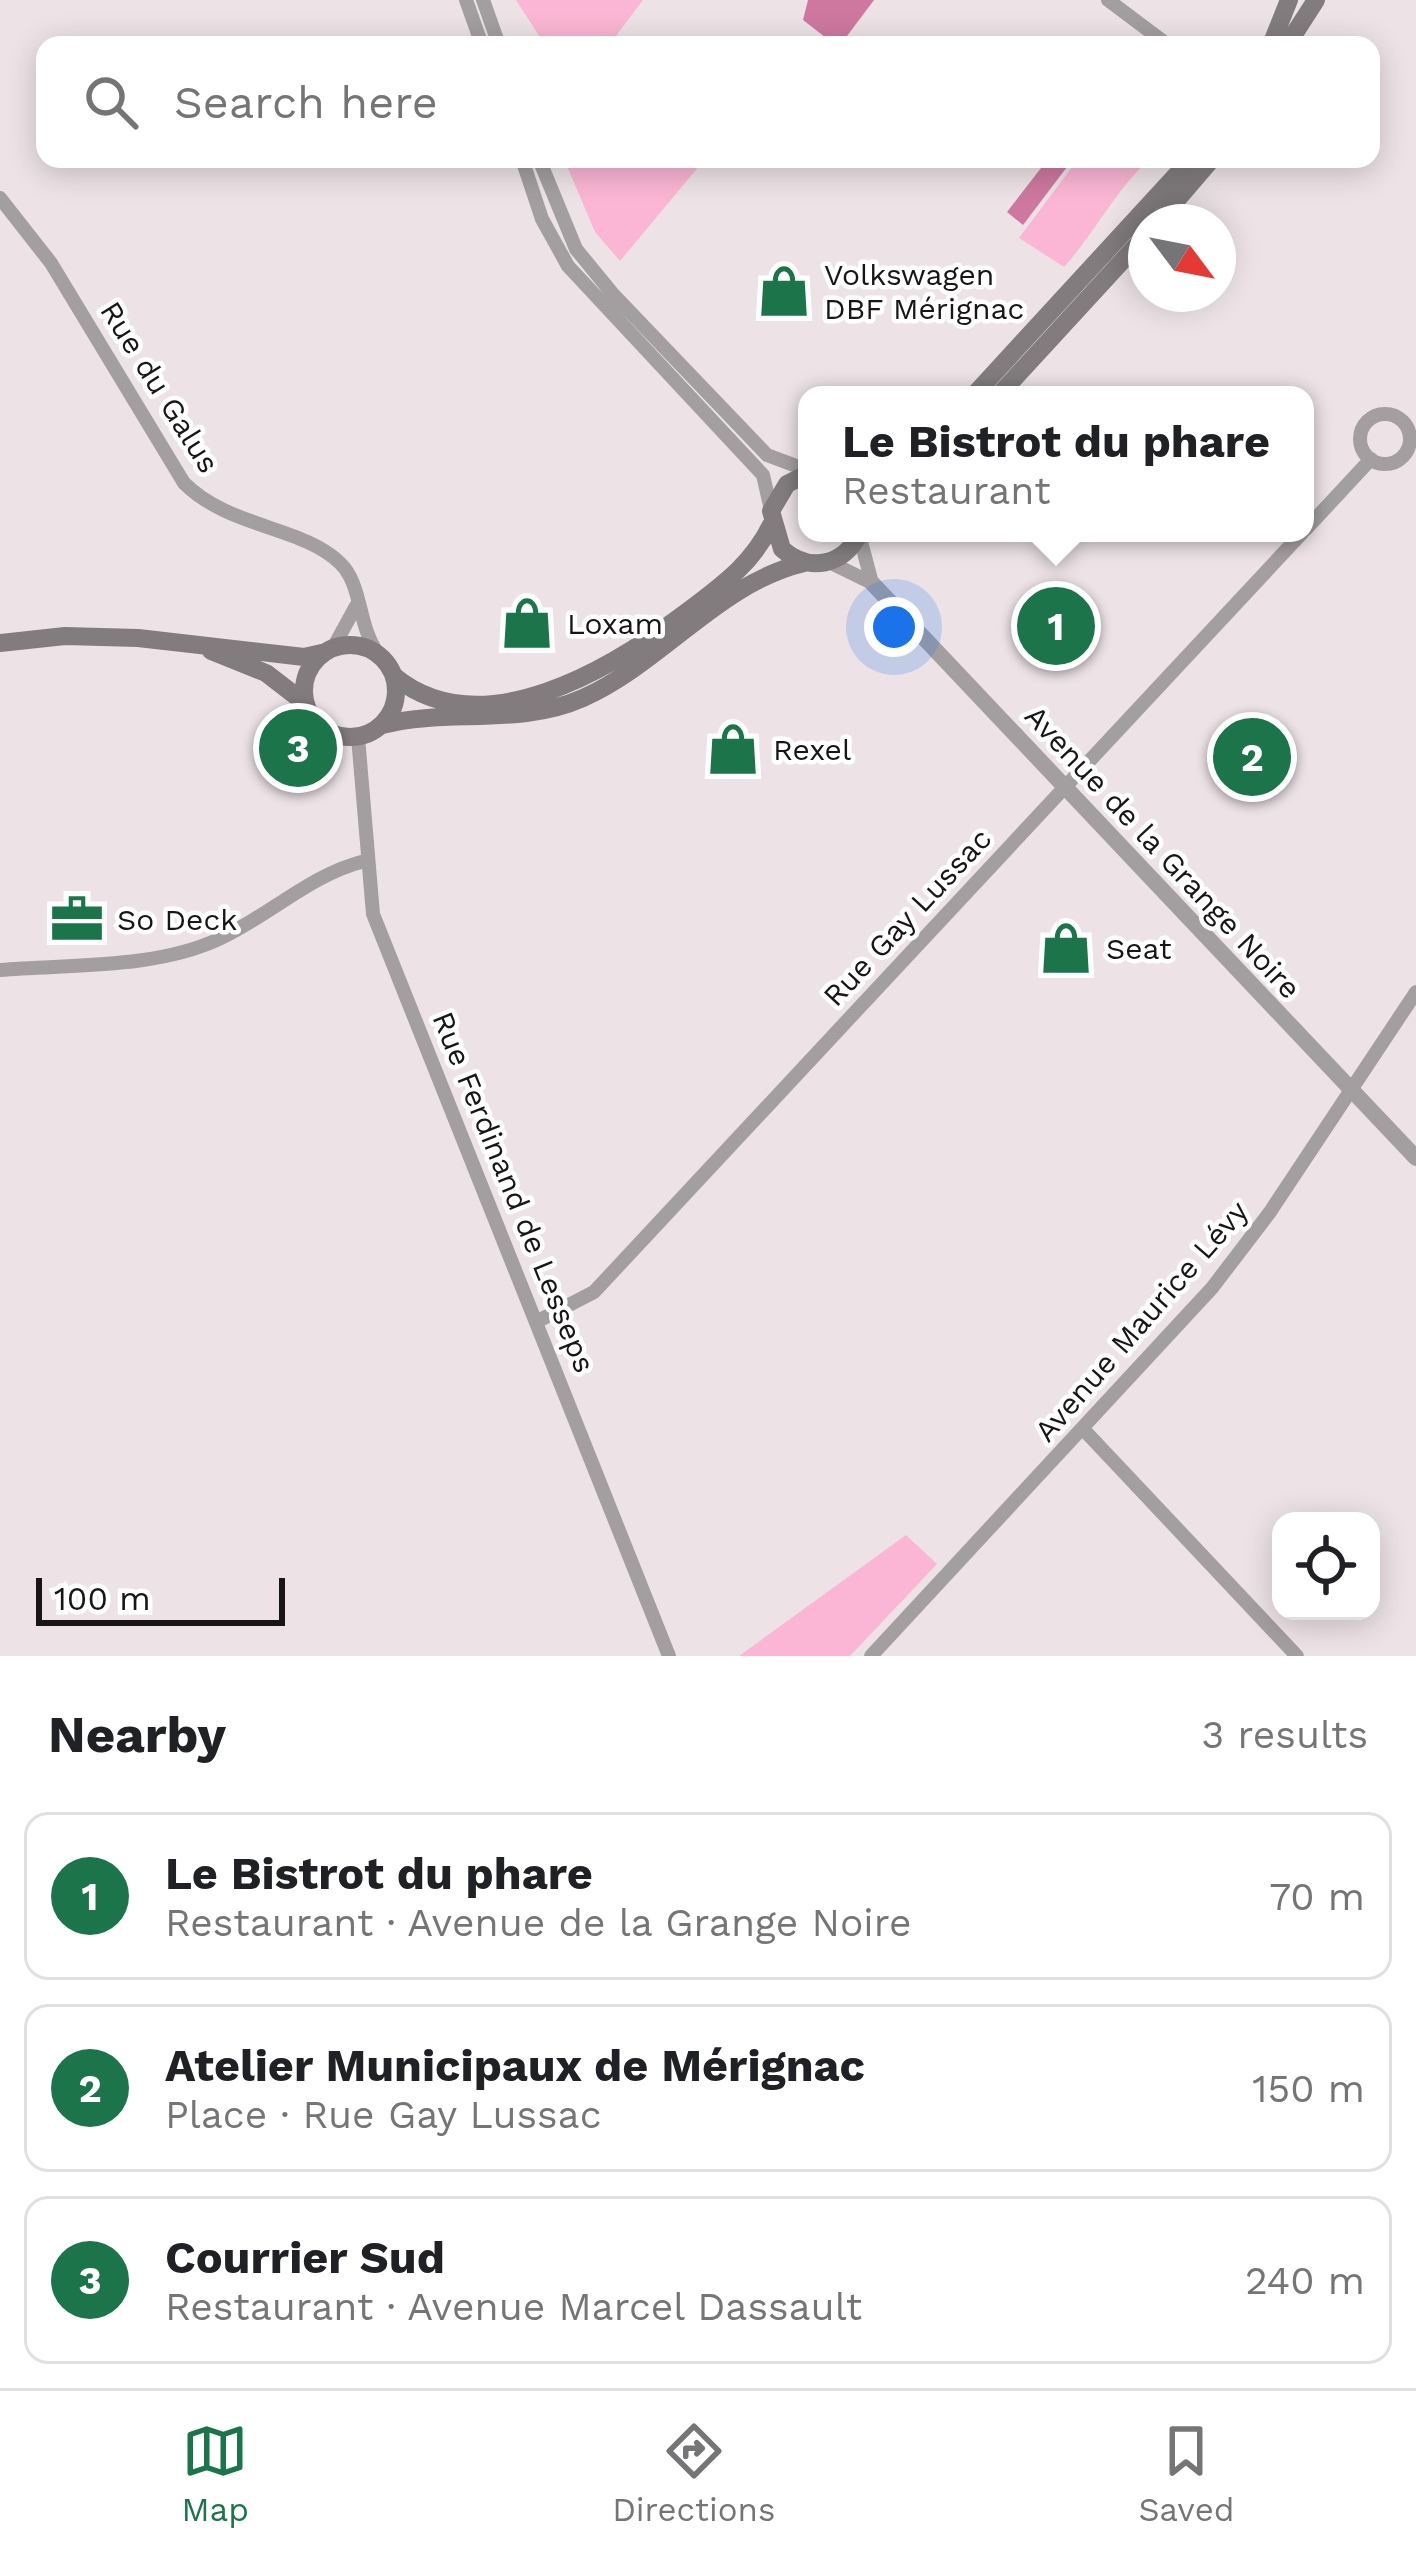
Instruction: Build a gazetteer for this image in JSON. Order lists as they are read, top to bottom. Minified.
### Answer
{"streets":{"street":["Rue du Galus","Avenue de la Grange Noire","Rue Gay Lussac","Rue Ferdinand de Lesseps","Avenue Maurice Lévy"]},"crossings":[["Rue du Galus","Rue Ferdinand de Lesseps"],["Avenue de la Grange Noire","Rue Gay Lussac"],["Avenue de la Grange Noire","Avenue Maurice Lévy"],["Rue Gay Lussac","Rue Ferdinand de Lesseps"]],"places":{"shop":["Volkswagen DBF Mérignac","Loxam","Rexel","Seat"],"office":["So Deck"]},"scale_bar":"100 m","north":"bottom right","page":{"search":"Search here","popup":["Le Bistrot du phare","Restaurant"],"pins":["1","3","2"],"scale":"100 m","heading":["Nearby","3 results"],"list":[{"mark":"1","name":"Le Bistrot du phare","note":"Restaurant · Avenue de la Grange Noire","value":"70 m"},{"mark":"2","name":"Atelier Municipaux de Mérignac","note":"Place · Rue Gay Lussac","value":"150 m"},{"mark":"3","name":"Courrier Sud","note":"Restaurant · Avenue Marcel Dassault","value":"240 m"}],"nav":["Map","Directions","Saved"]}}
